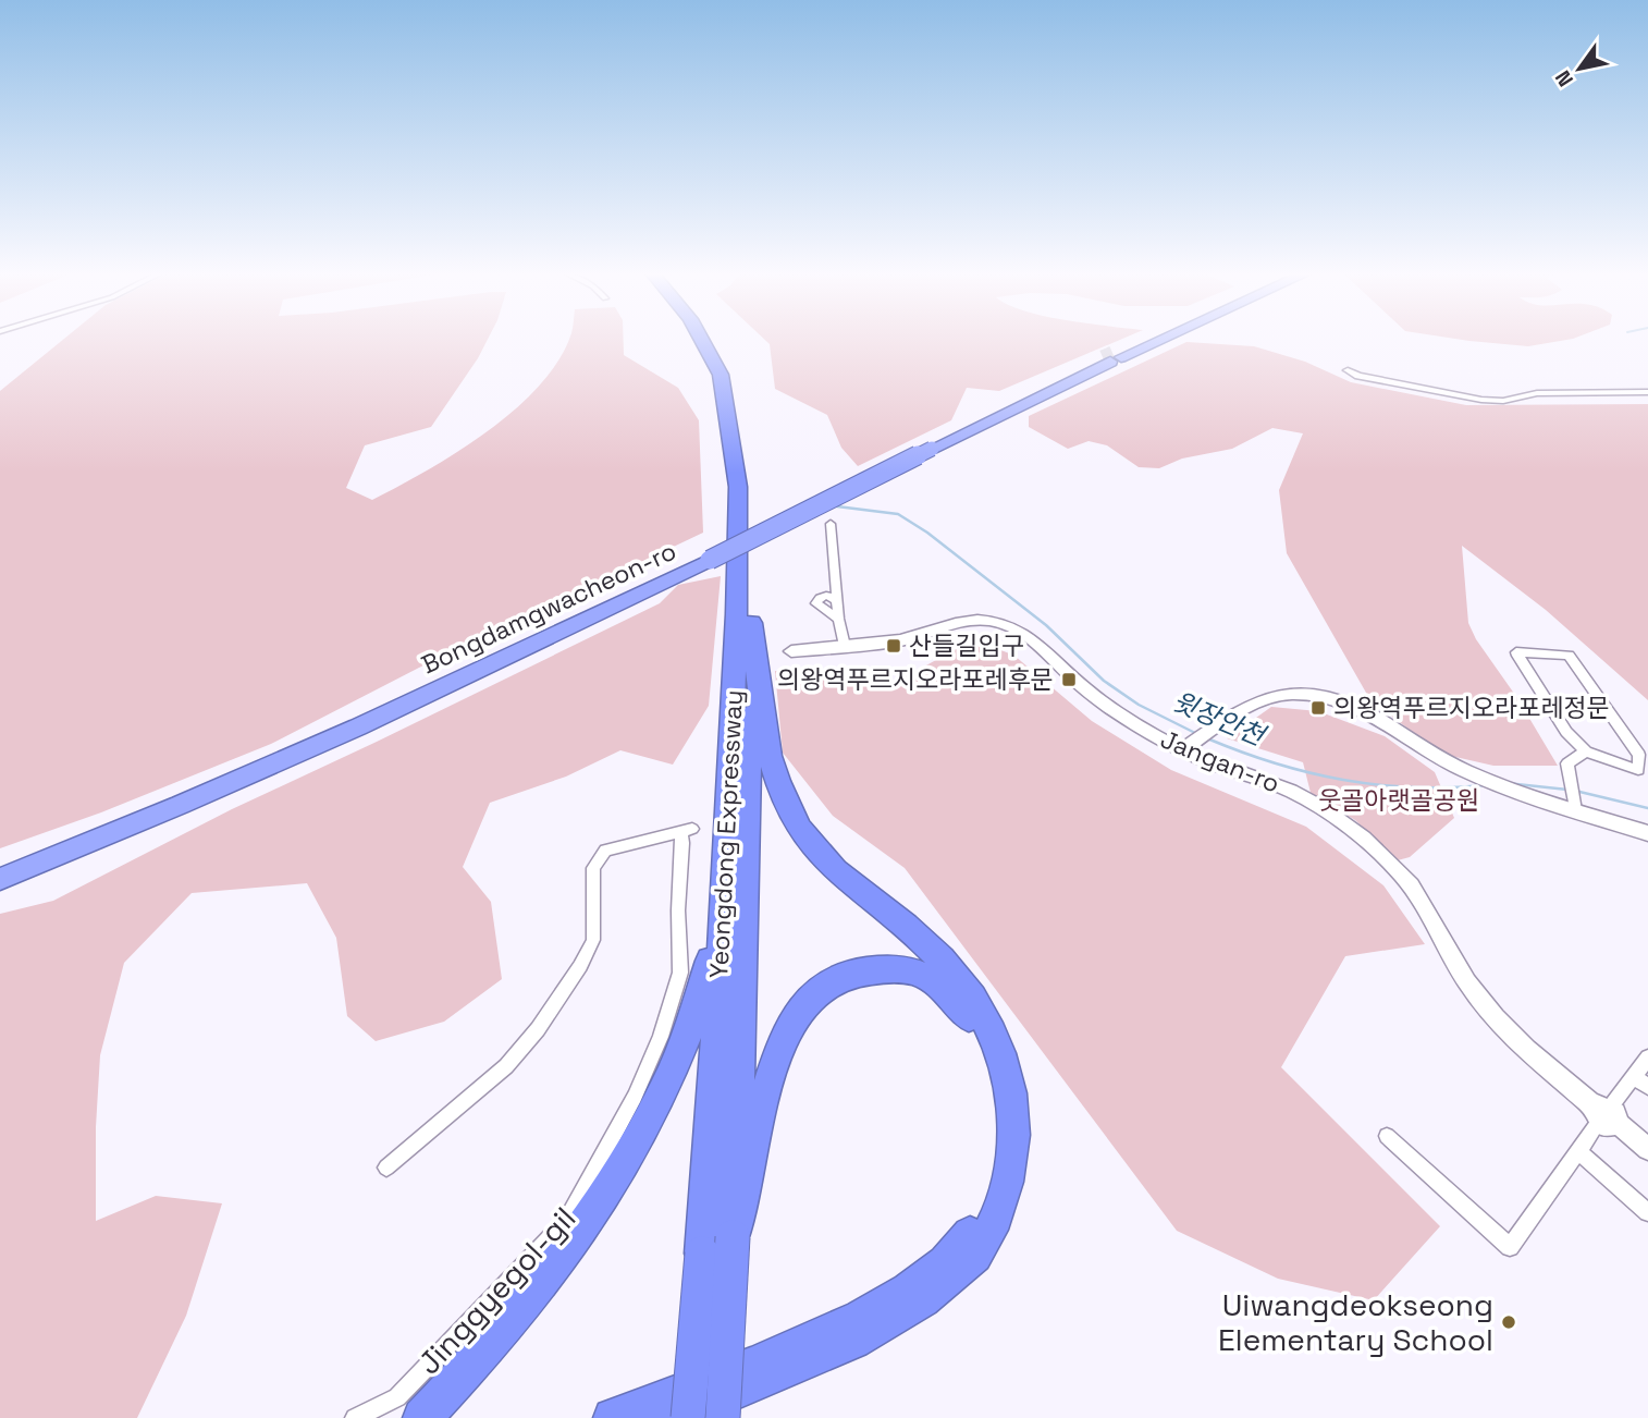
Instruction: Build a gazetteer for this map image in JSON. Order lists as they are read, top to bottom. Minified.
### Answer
{"streets":{"highway":["Bongdamgwacheon-ro","Yeongdong Expressway"],"street":["Jangan-ro","Jinggyegol-gil"]},"water":["윗장안천"],"parks":["웃골아랫골공원"],"places":{"transit":["산들길입구","의왕역푸르지오라포레후문","의왕역푸르지오라포레정문"],"other":["Uiwangdeokseong Elementary School"]},"north":"bottom left"}
